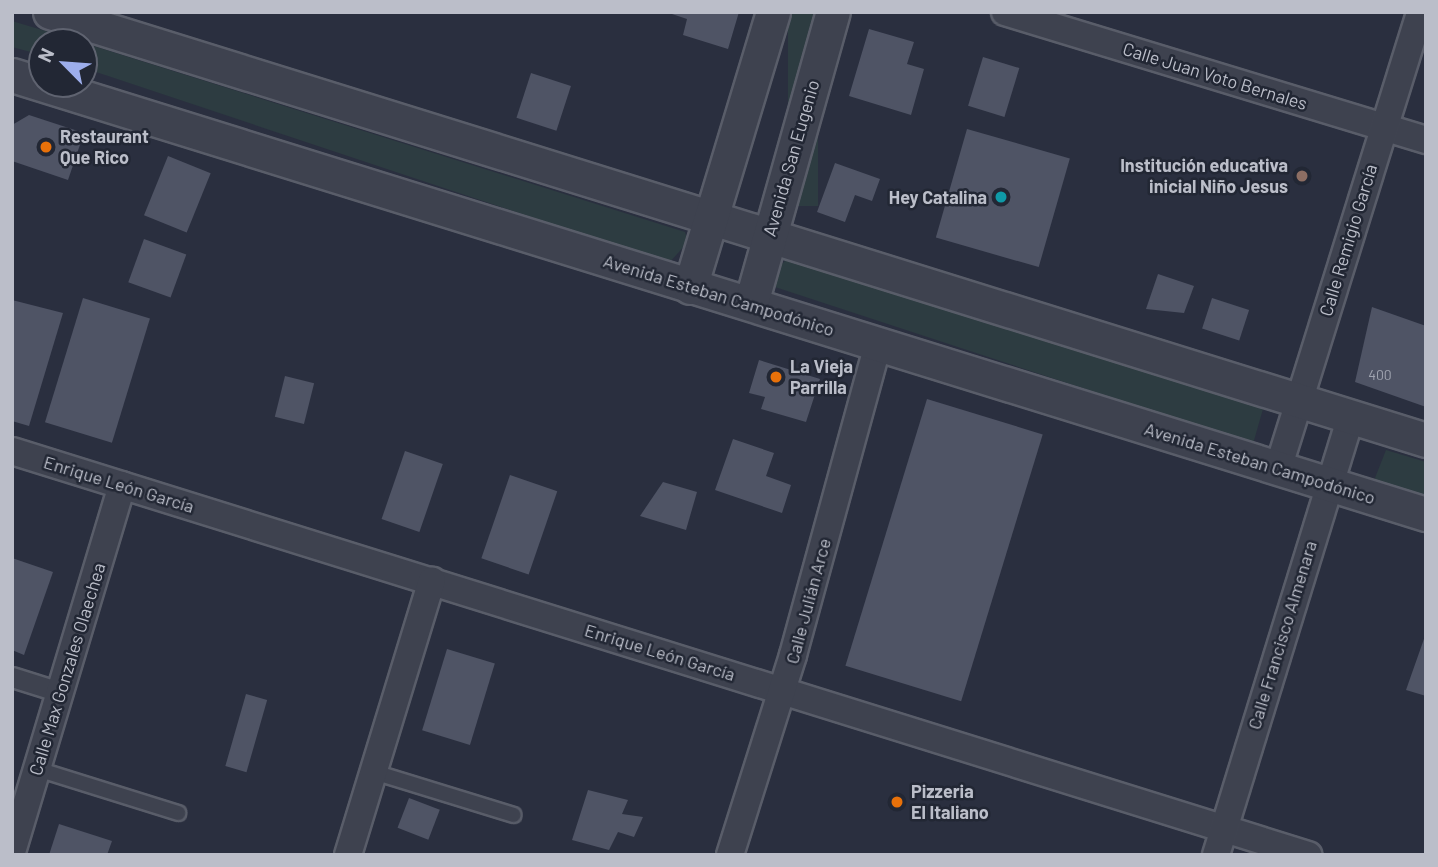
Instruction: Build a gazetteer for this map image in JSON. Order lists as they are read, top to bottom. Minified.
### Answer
{"streets":{"street":["Calle Juan Voto Bernales","Avenida San Eugenio","Calle Remigio García","Avenida Esteban Campodónico","Enrique León García","Calle Julián Arce","Calle Francisco Almenara","Calle Max Gonzales Olaechea"]},"crossings":[["Calle Juan Voto Bernales","Calle Remigio García"],["Avenida San Eugenio","Avenida Esteban Campodónico"],["Calle Remigio García","Avenida Esteban Campodónico"],["Avenida Esteban Campodónico","Calle Julián Arce"],["Avenida Esteban Campodónico","Calle Francisco Almenara"],["Enrique León García","Calle Julián Arce"],["Enrique León García","Calle Francisco Almenara"],["Enrique León García","Calle Max Gonzales Olaechea"]],"places":["Restaurant Que Rico","Institución educativa inicial Niño Jesus","Hey Catalina","La Vieja Parrilla","Pizzeria El Italiano"],"house_numbers":["400"],"north":"top left"}
